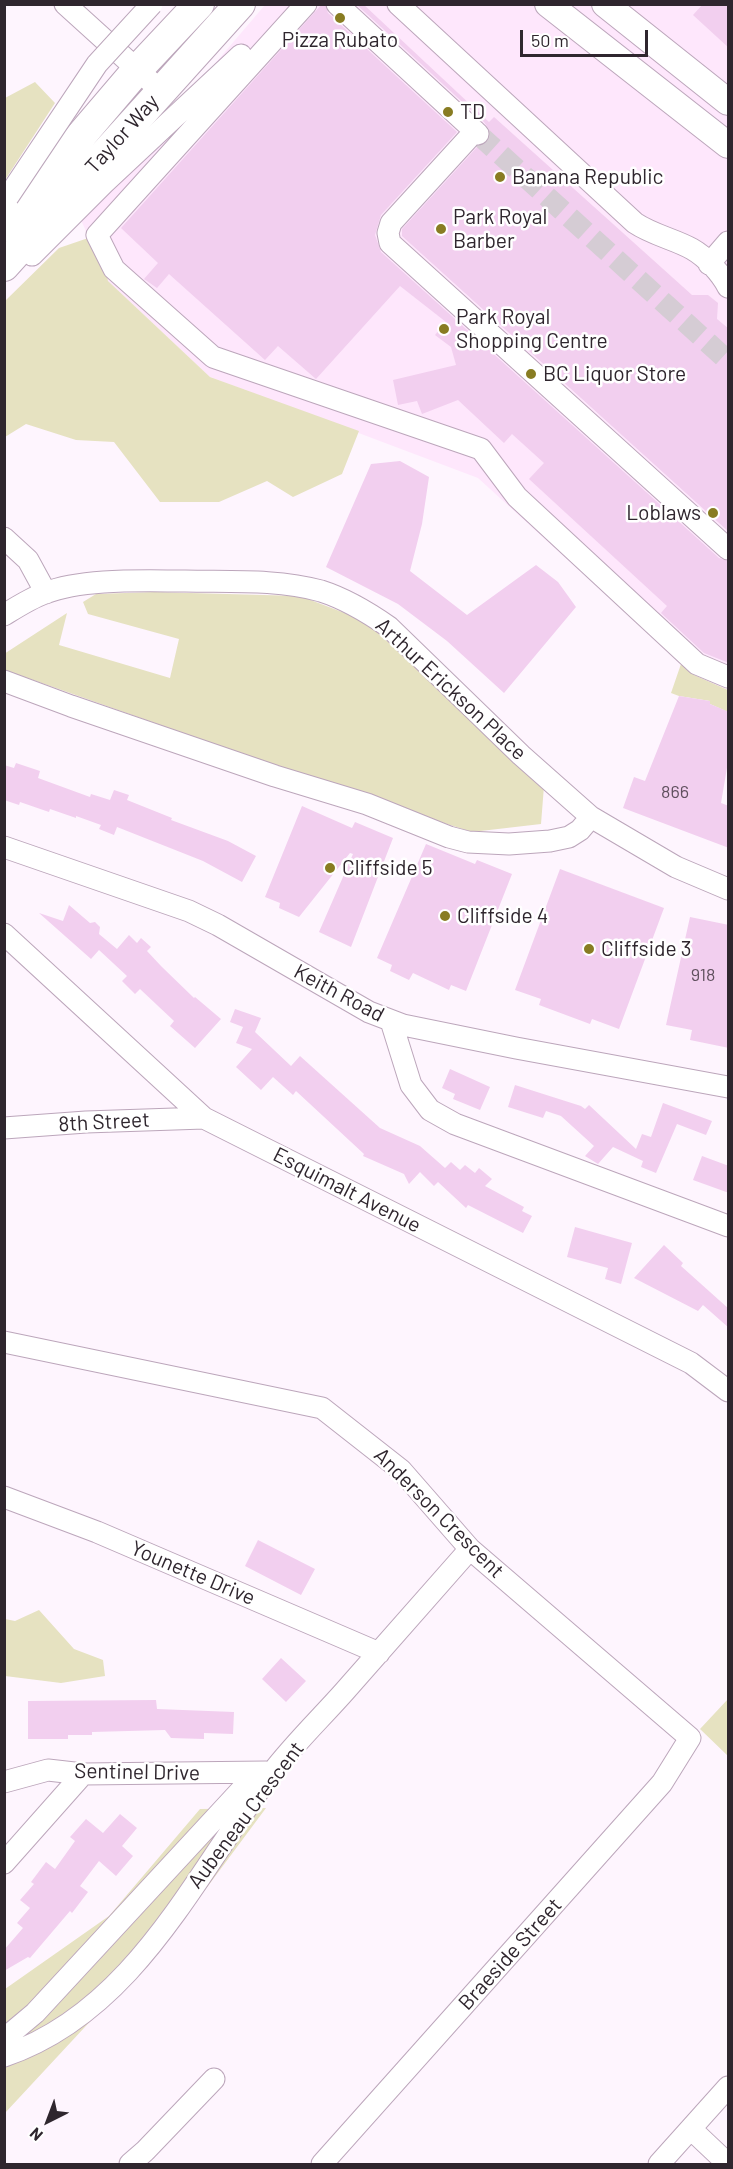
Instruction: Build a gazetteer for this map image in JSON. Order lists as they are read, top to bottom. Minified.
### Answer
{"streets":{"highway":["Taylor Way"],"street":["Arthur Erickson Place","Keith Road","8th Street","Esquimalt Avenue","Anderson Crescent","Younette Drive","Sentinel Drive","Aubeneau Crescent","Braeside Street"]},"crossings":[["8th Street","Esquimalt Avenue"],["Anderson Crescent","Aubeneau Crescent"],["Anderson Crescent","Braeside Street"],["Younette Drive","Aubeneau Crescent"],["Sentinel Drive","Aubeneau Crescent"]],"places":["Pizza Rubato","TD","Banana Republic","Park Royal Barber","Park Royal Shopping Centre","BC Liquor Store","Loblaws","Cliffside 5","Cliffside 4","Cliffside 3"],"house_numbers":["866","918"],"scale_bar":"50 m","north":"bottom left"}
